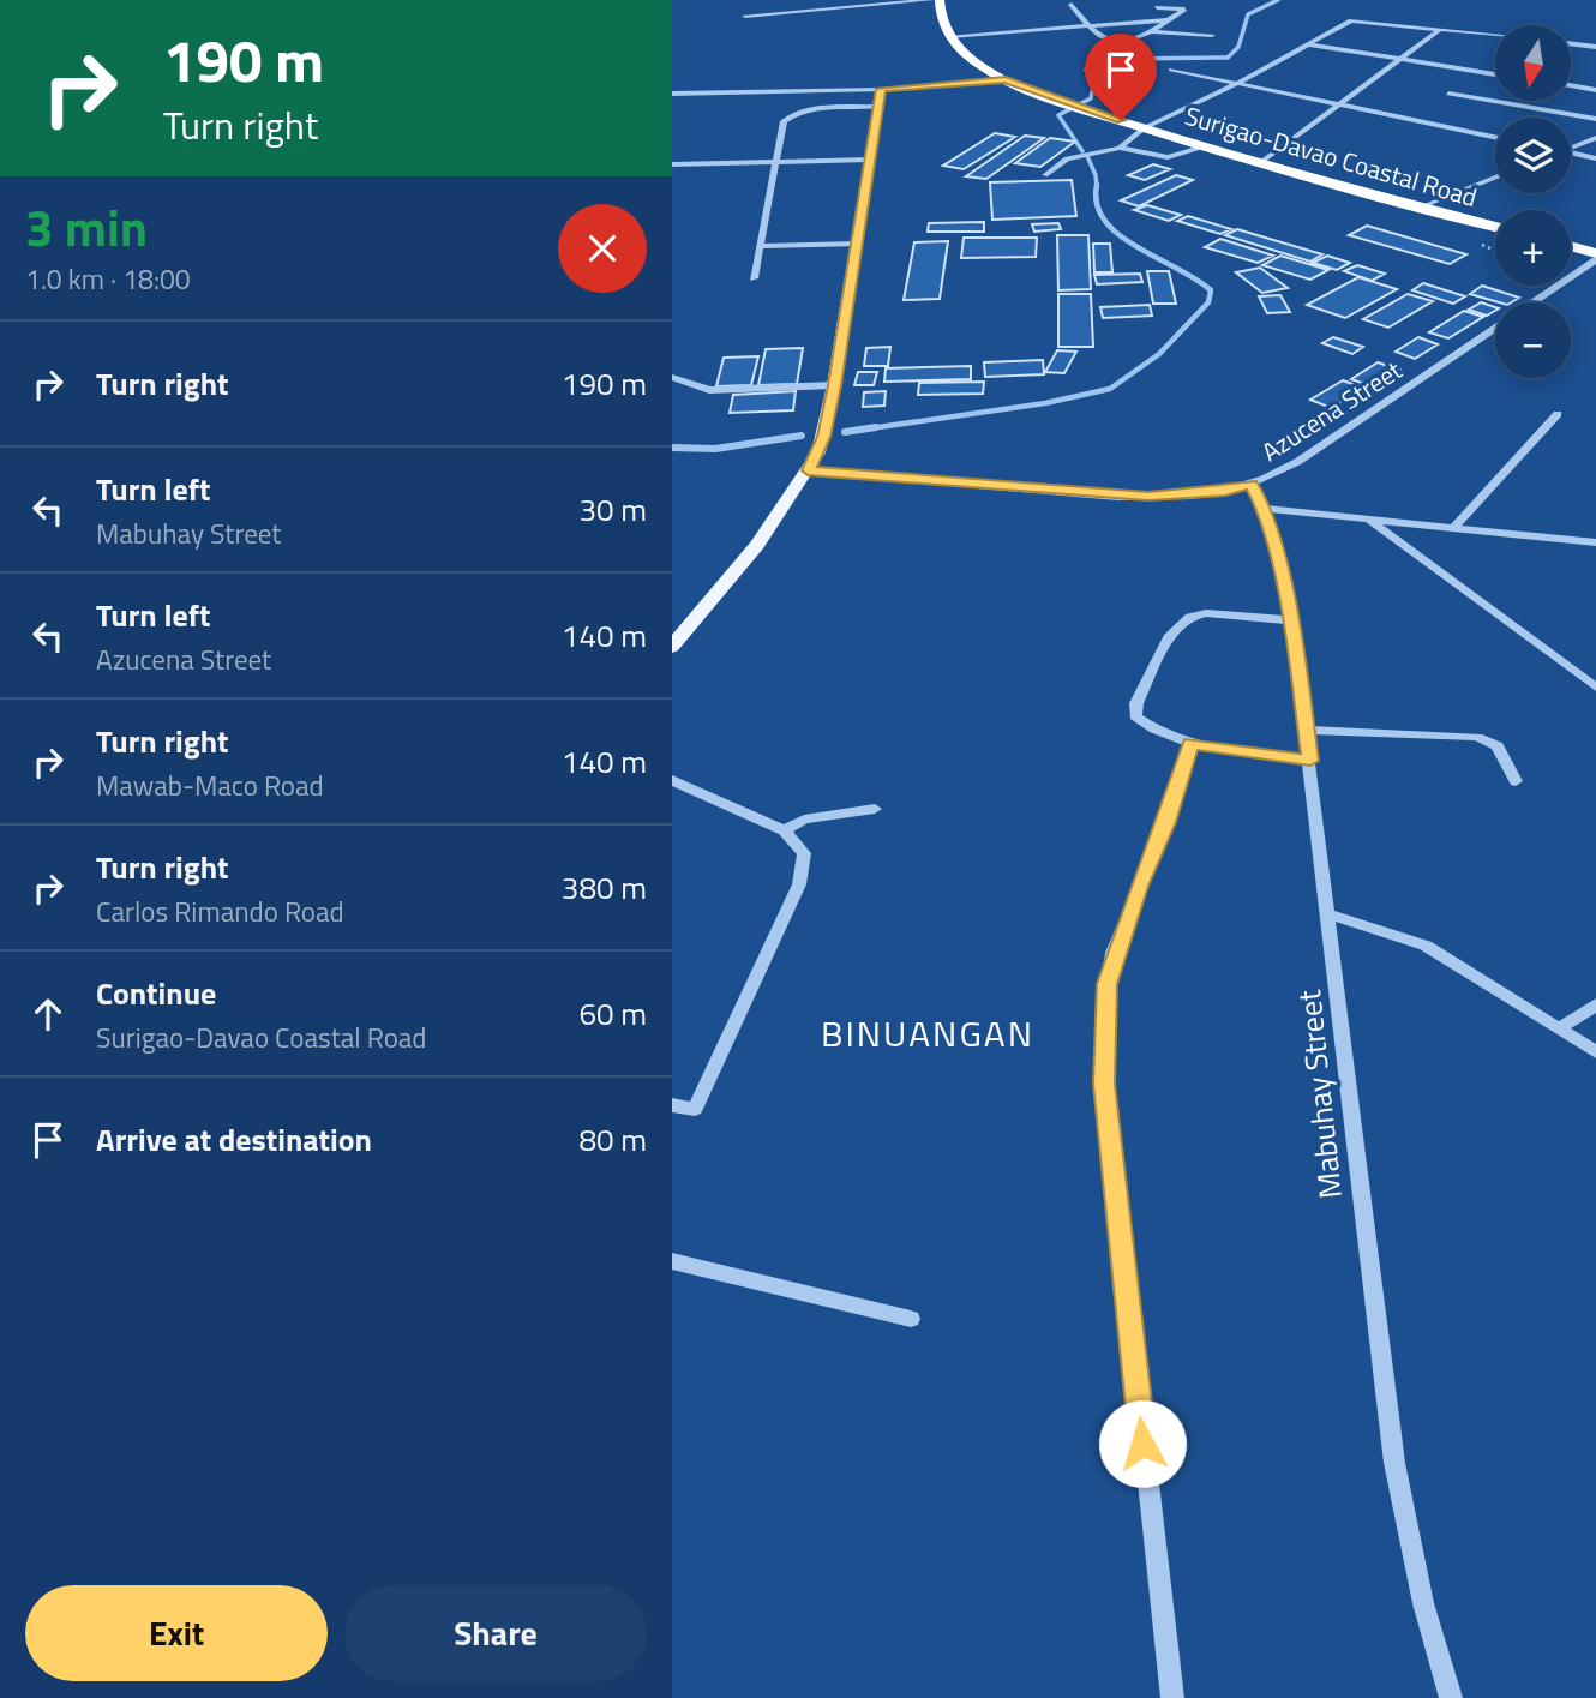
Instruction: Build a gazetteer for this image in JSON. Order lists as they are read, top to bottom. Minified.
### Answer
{"streets":{"highway":["Surigao-Davao Coastal Road"],"street":["Azucena Street","Mabuhay Street"]},"crossings":[["Azucena Street","Mabuhay Street"]],"districts":["BINUANGAN"],"north":"bottom","page":{"turn":["190 m","Turn right"],"map_buttons":["+","−"],"heading":["3 min","1.0 km · 18:00"],"list":[{"name":"Turn right","value":"190 m"},{"name":"Turn left","note":"Mabuhay Street","value":"30 m"},{"name":"Turn left","note":"Azucena Street","value":"140 m"},{"name":"Turn right","note":"Mawab-Maco Road","value":"140 m"},{"name":"Turn right","note":"Carlos Rimando Road","value":"380 m"},{"name":"Continue","note":"Surigao-Davao Coastal Road","value":"60 m"},{"name":"Arrive at destination","value":"80 m"}],"buttons":["Exit","Share"]}}
